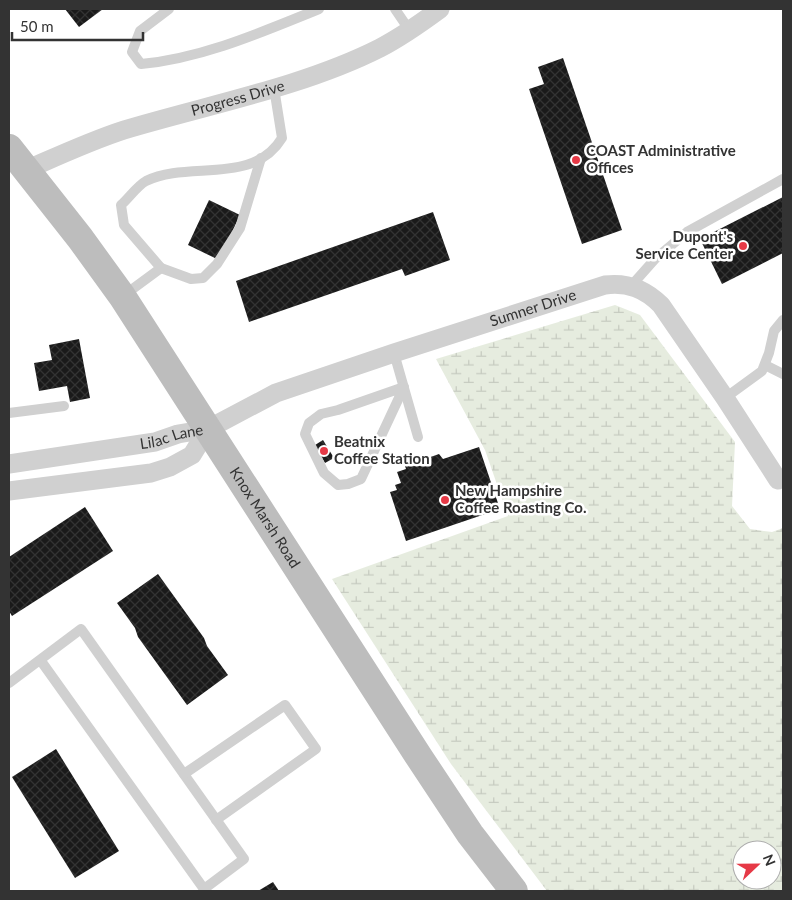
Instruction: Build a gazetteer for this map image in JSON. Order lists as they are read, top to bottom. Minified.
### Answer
{"streets":{"main road":["Knox Marsh Road"],"street":["Progress Drive","Sumner Drive","Lilac Lane"]},"crossings":[["Progress Drive","Knox Marsh Road"],["Sumner Drive","Lilac Lane"],["Sumner Drive","Knox Marsh Road"],["Lilac Lane","Knox Marsh Road"]],"places":["COAST Administrative Offices","Dupont's Service Center","Beatnix Coffee Station","New Hampshire Coffee Roasting Co."],"scale_bar":"50 m","north":"right"}
